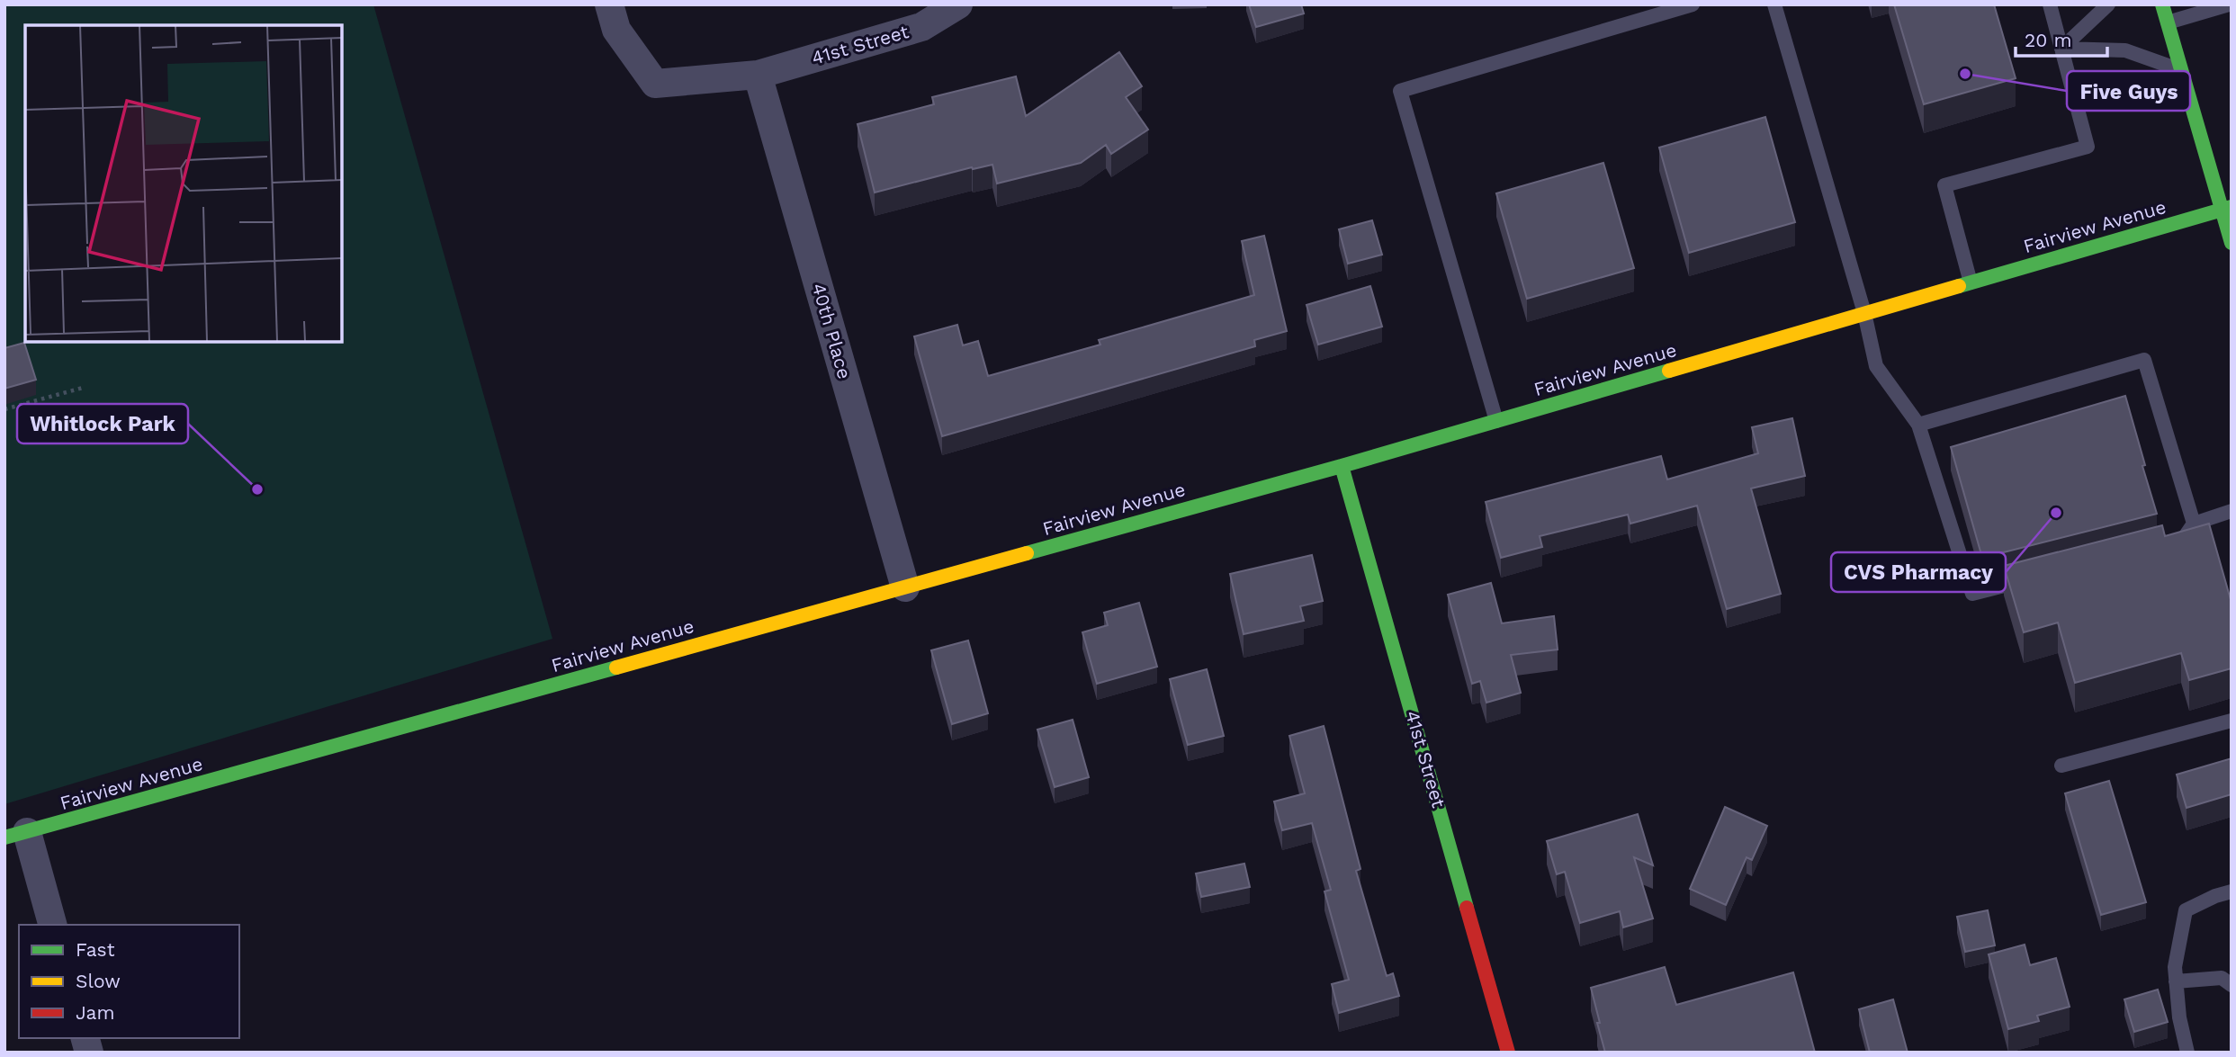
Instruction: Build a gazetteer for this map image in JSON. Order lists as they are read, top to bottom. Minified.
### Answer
{"streets":{"street":["41st Street","Fairview Avenue","40th Place"]},"crossings":[["41st Street","Fairview Avenue"],["41st Street","40th Place"],["Fairview Avenue","40th Place"]],"places":["Five Guys","Whitlock Park","CVS Pharmacy"],"legend":["Fast","Slow","Jam"],"scale_bar":"20 m"}
